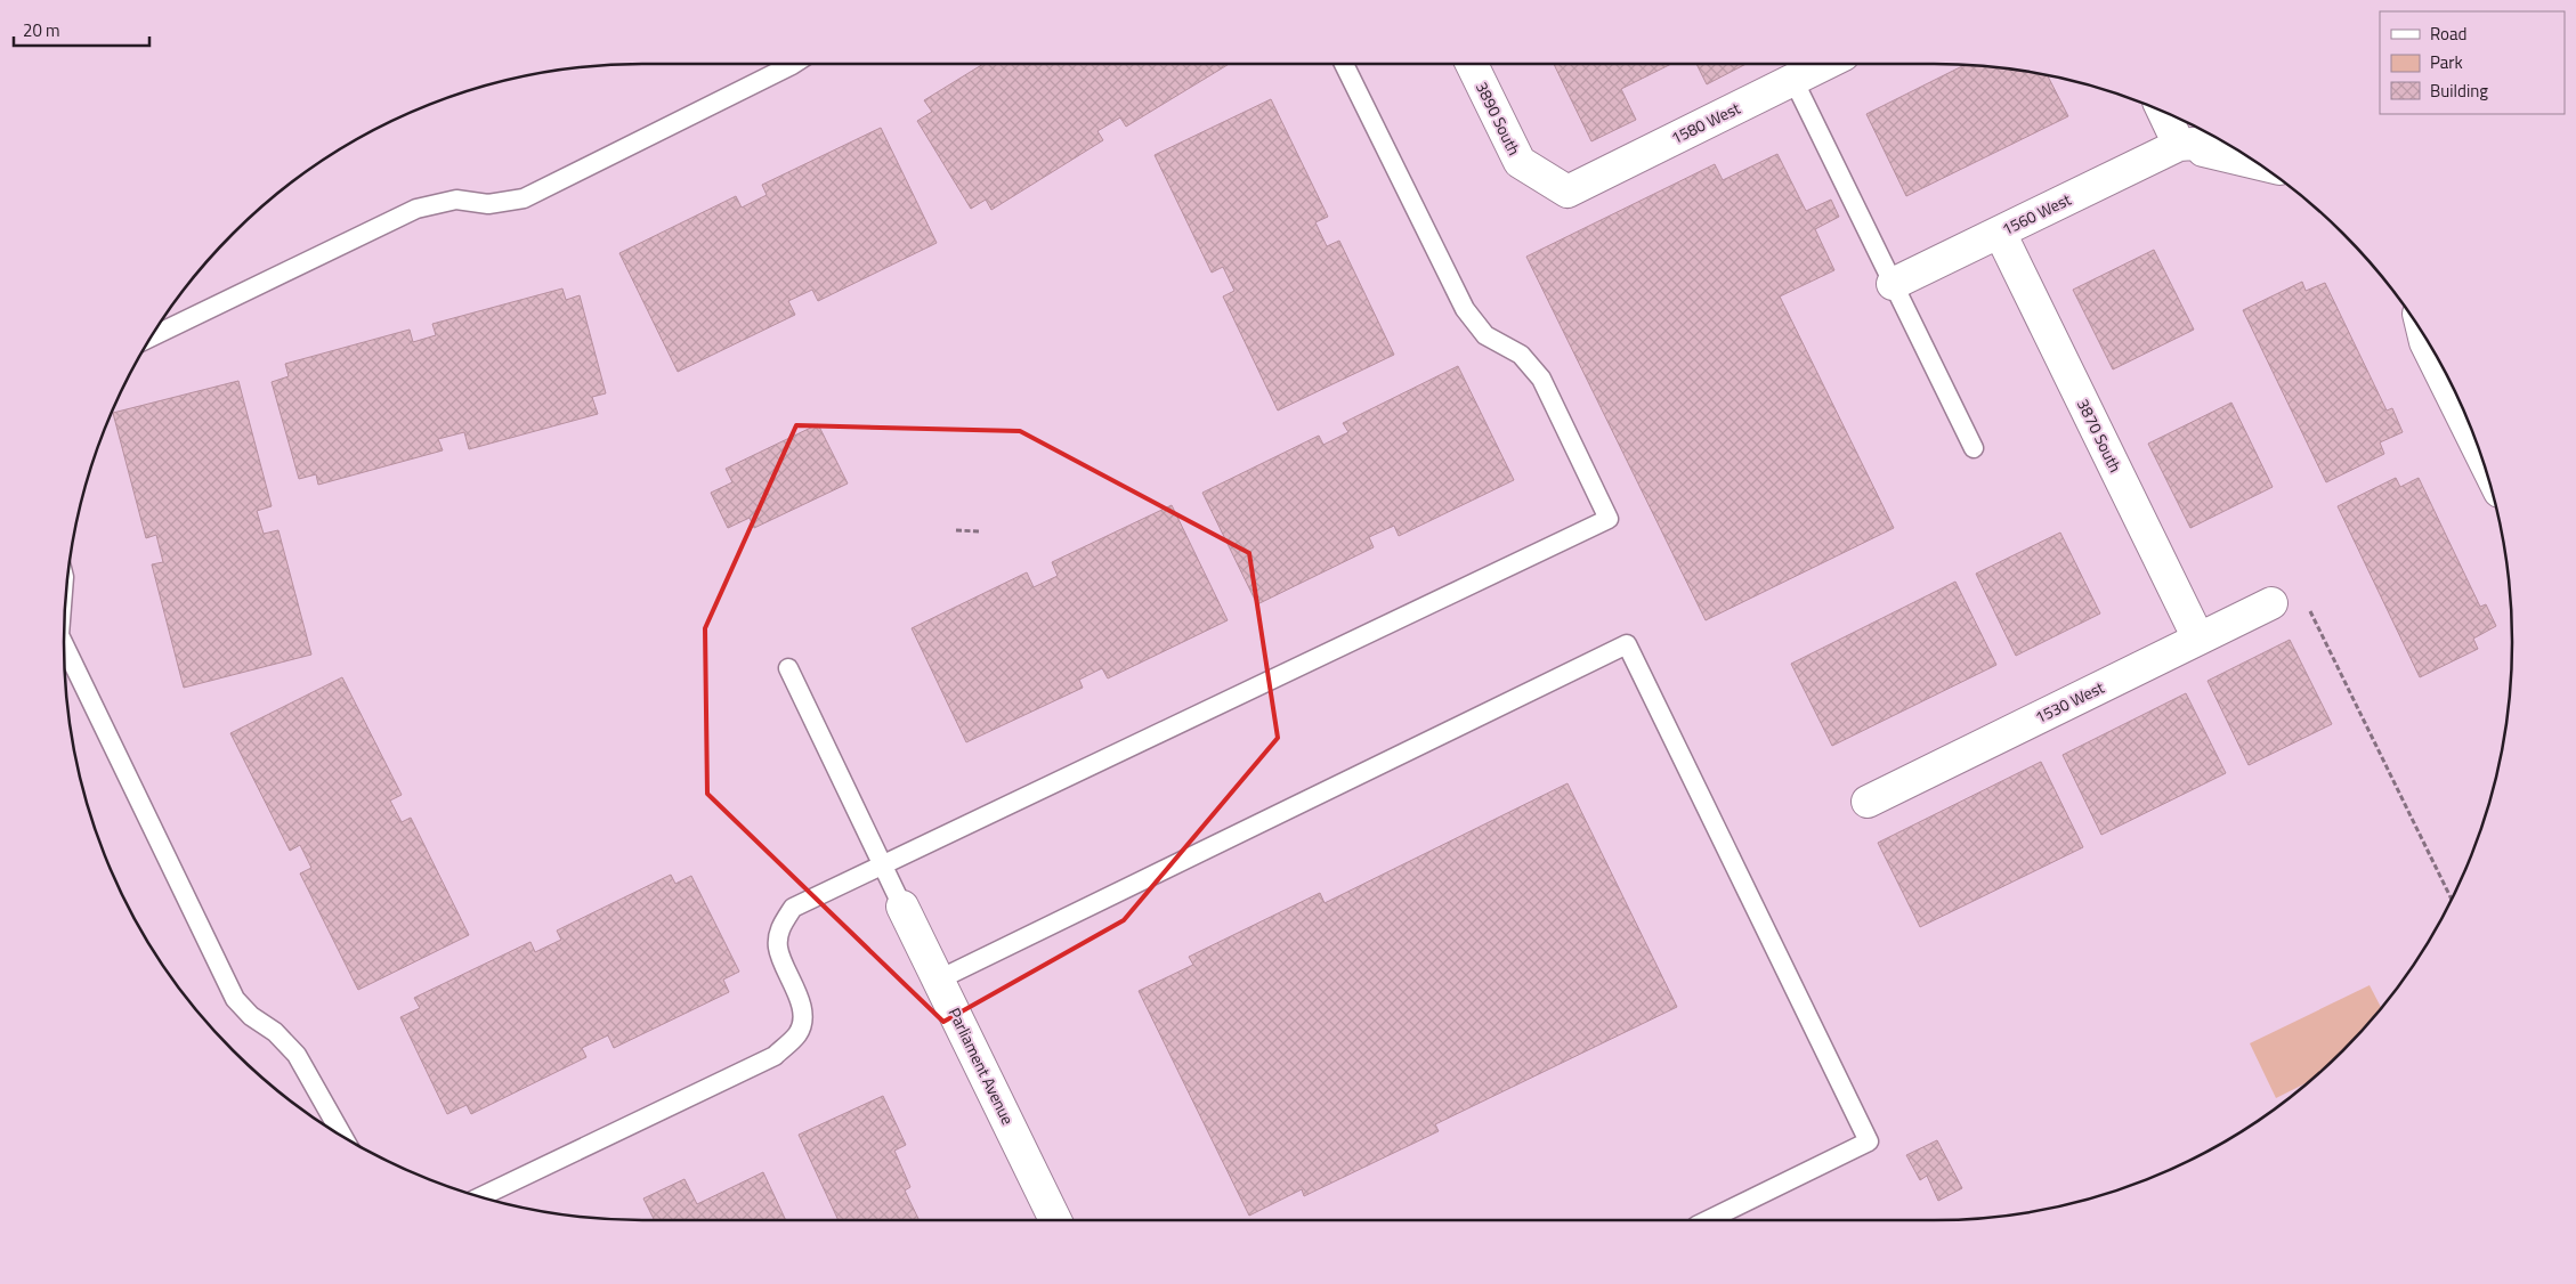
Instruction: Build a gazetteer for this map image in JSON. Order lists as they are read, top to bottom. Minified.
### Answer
{"streets":{"street":["3890 South","1580 West","1560 West","3870 South","1530 West","Parliament Avenue"]},"crossings":[["3890 South","1580 West"],["1560 West","3870 South"],["3870 South","1530 West"]],"legend":["Road","Park","Building"],"scale_bar":"20 m"}
